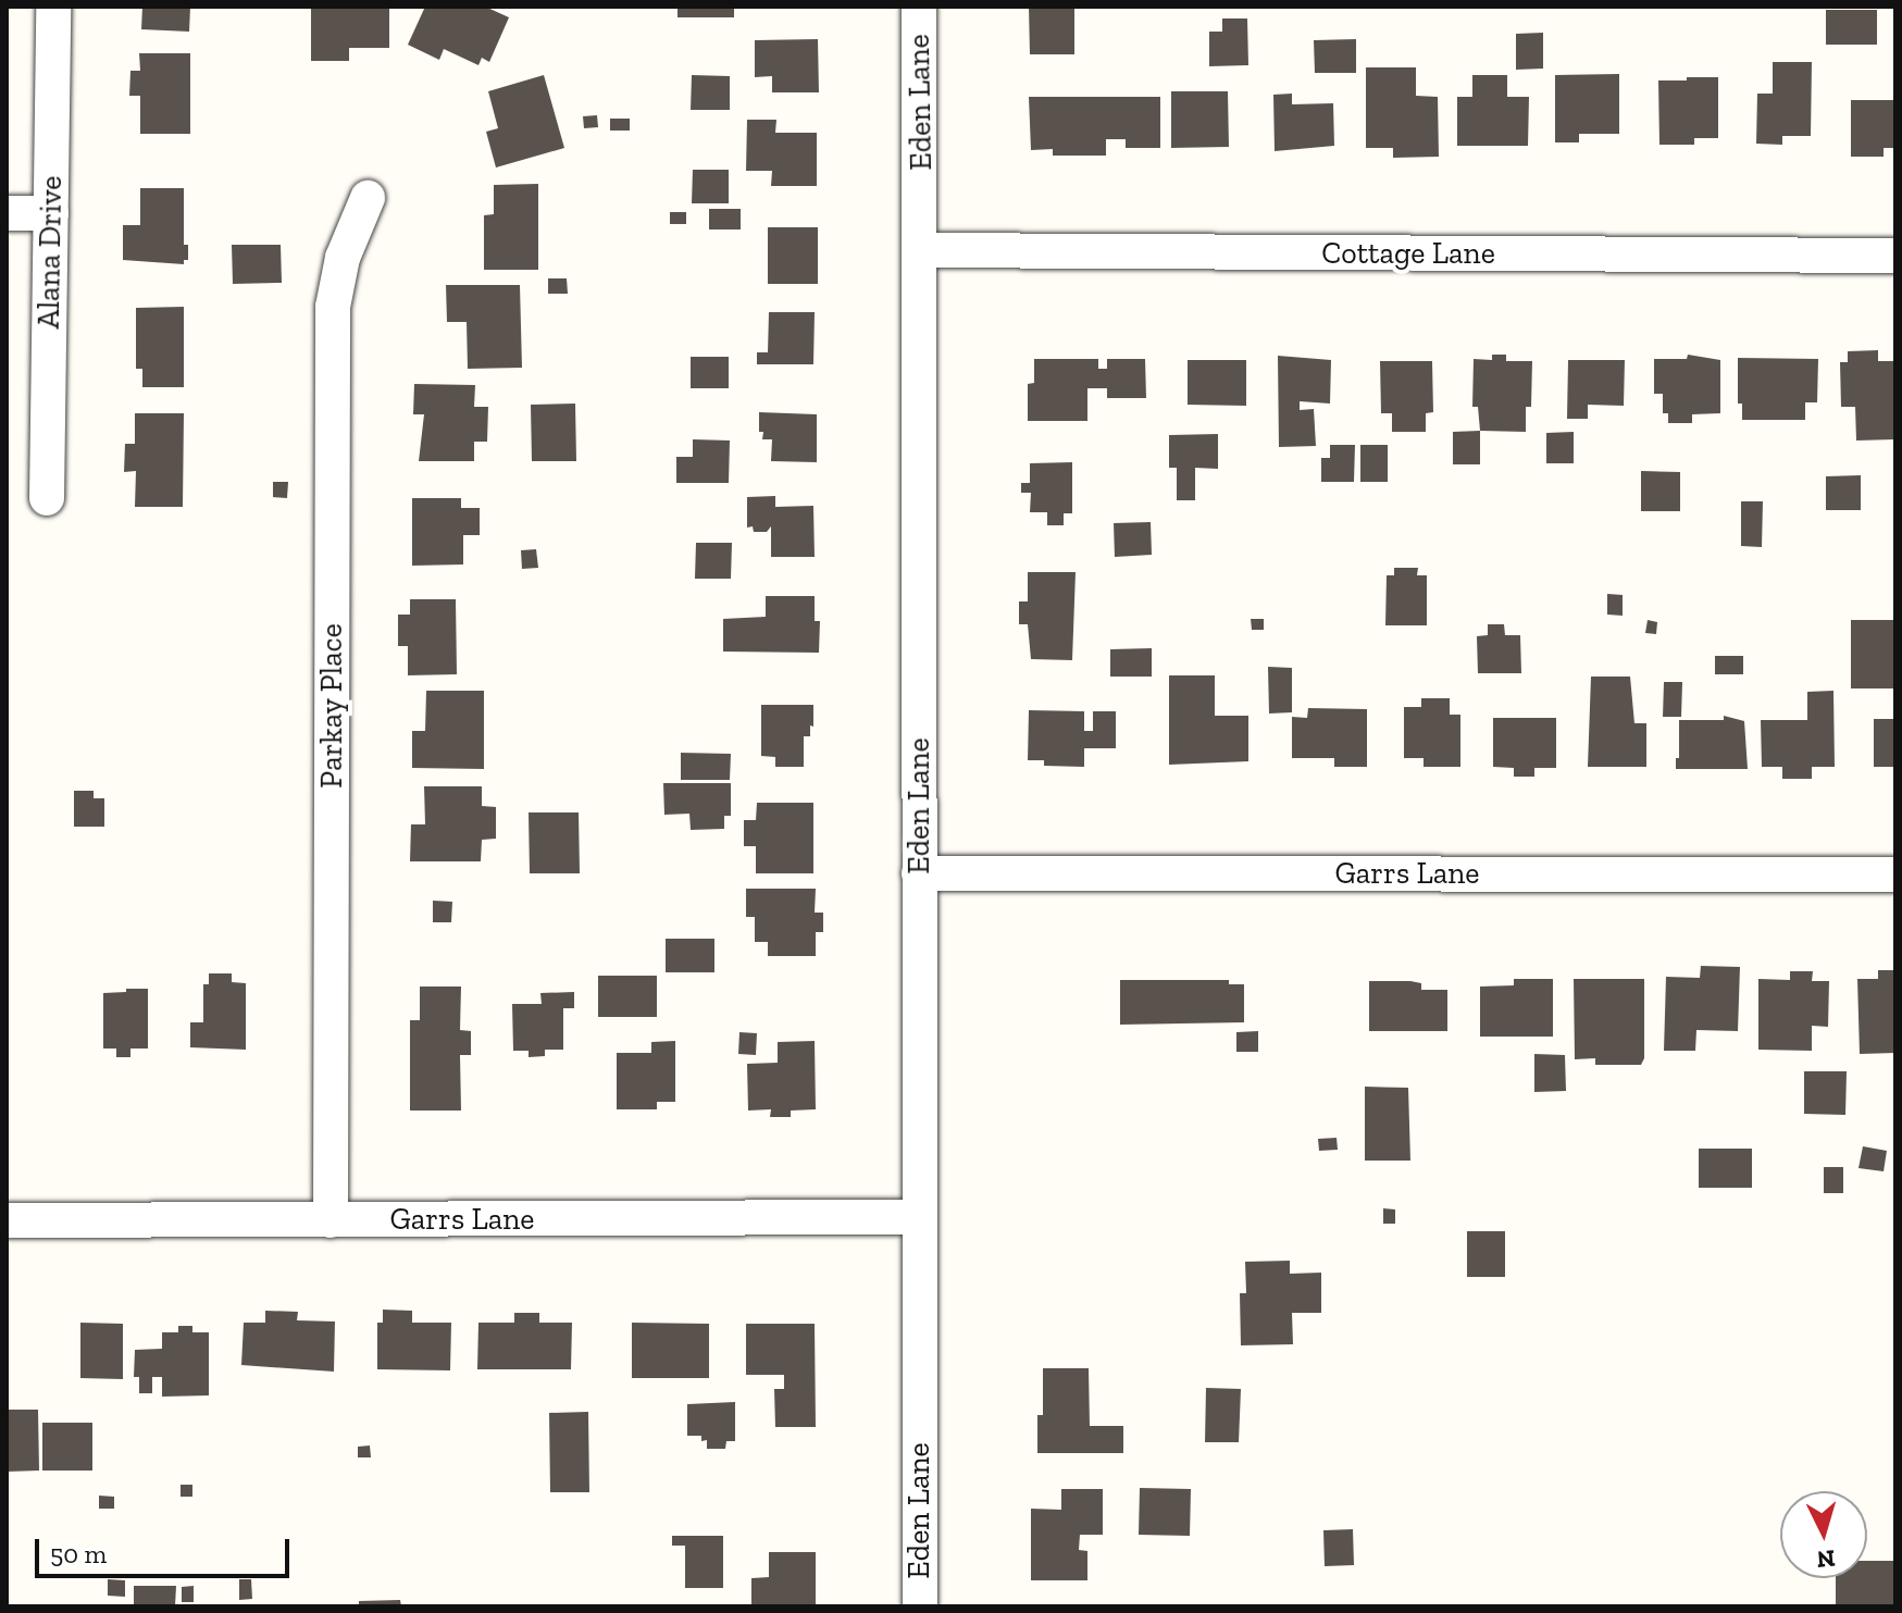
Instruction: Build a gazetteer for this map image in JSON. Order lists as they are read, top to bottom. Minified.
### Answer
{"streets":{"street":["Eden Lane","Alana Drive","Cottage Lane","Parkay Place","Garrs Lane"]},"crossings":[["Eden Lane","Cottage Lane"],["Eden Lane","Garrs Lane"],["Parkay Place","Garrs Lane"]],"scale_bar":"50 m","north":"bottom"}
